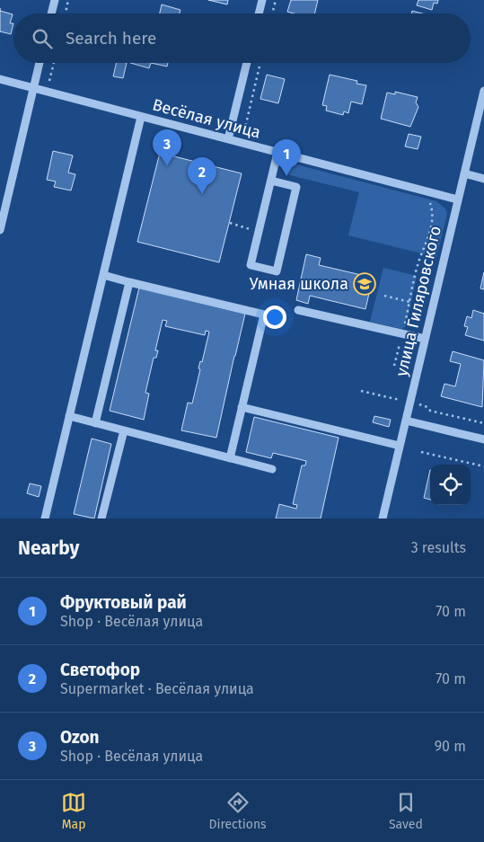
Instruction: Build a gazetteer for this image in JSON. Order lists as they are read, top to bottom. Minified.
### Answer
{"streets":{"street":["Весёлая улица","улица Гиляровского"]},"crossings":[["Весёлая улица","улица Гиляровского"]],"places":{"school or university":["Умная школа"]},"page":{"search":"Search here","pins":["3","1","2"],"heading":["Nearby","3 results"],"list":[{"mark":"1","name":"Фруктовый рай","note":"Shop · Весёлая улица","value":"70 m"},{"mark":"2","name":"Светофор","note":"Supermarket · Весёлая улица","value":"70 m"},{"mark":"3","name":"Ozon","note":"Shop · Весёлая улица","value":"90 m"}],"nav":["Map","Directions","Saved"]}}
